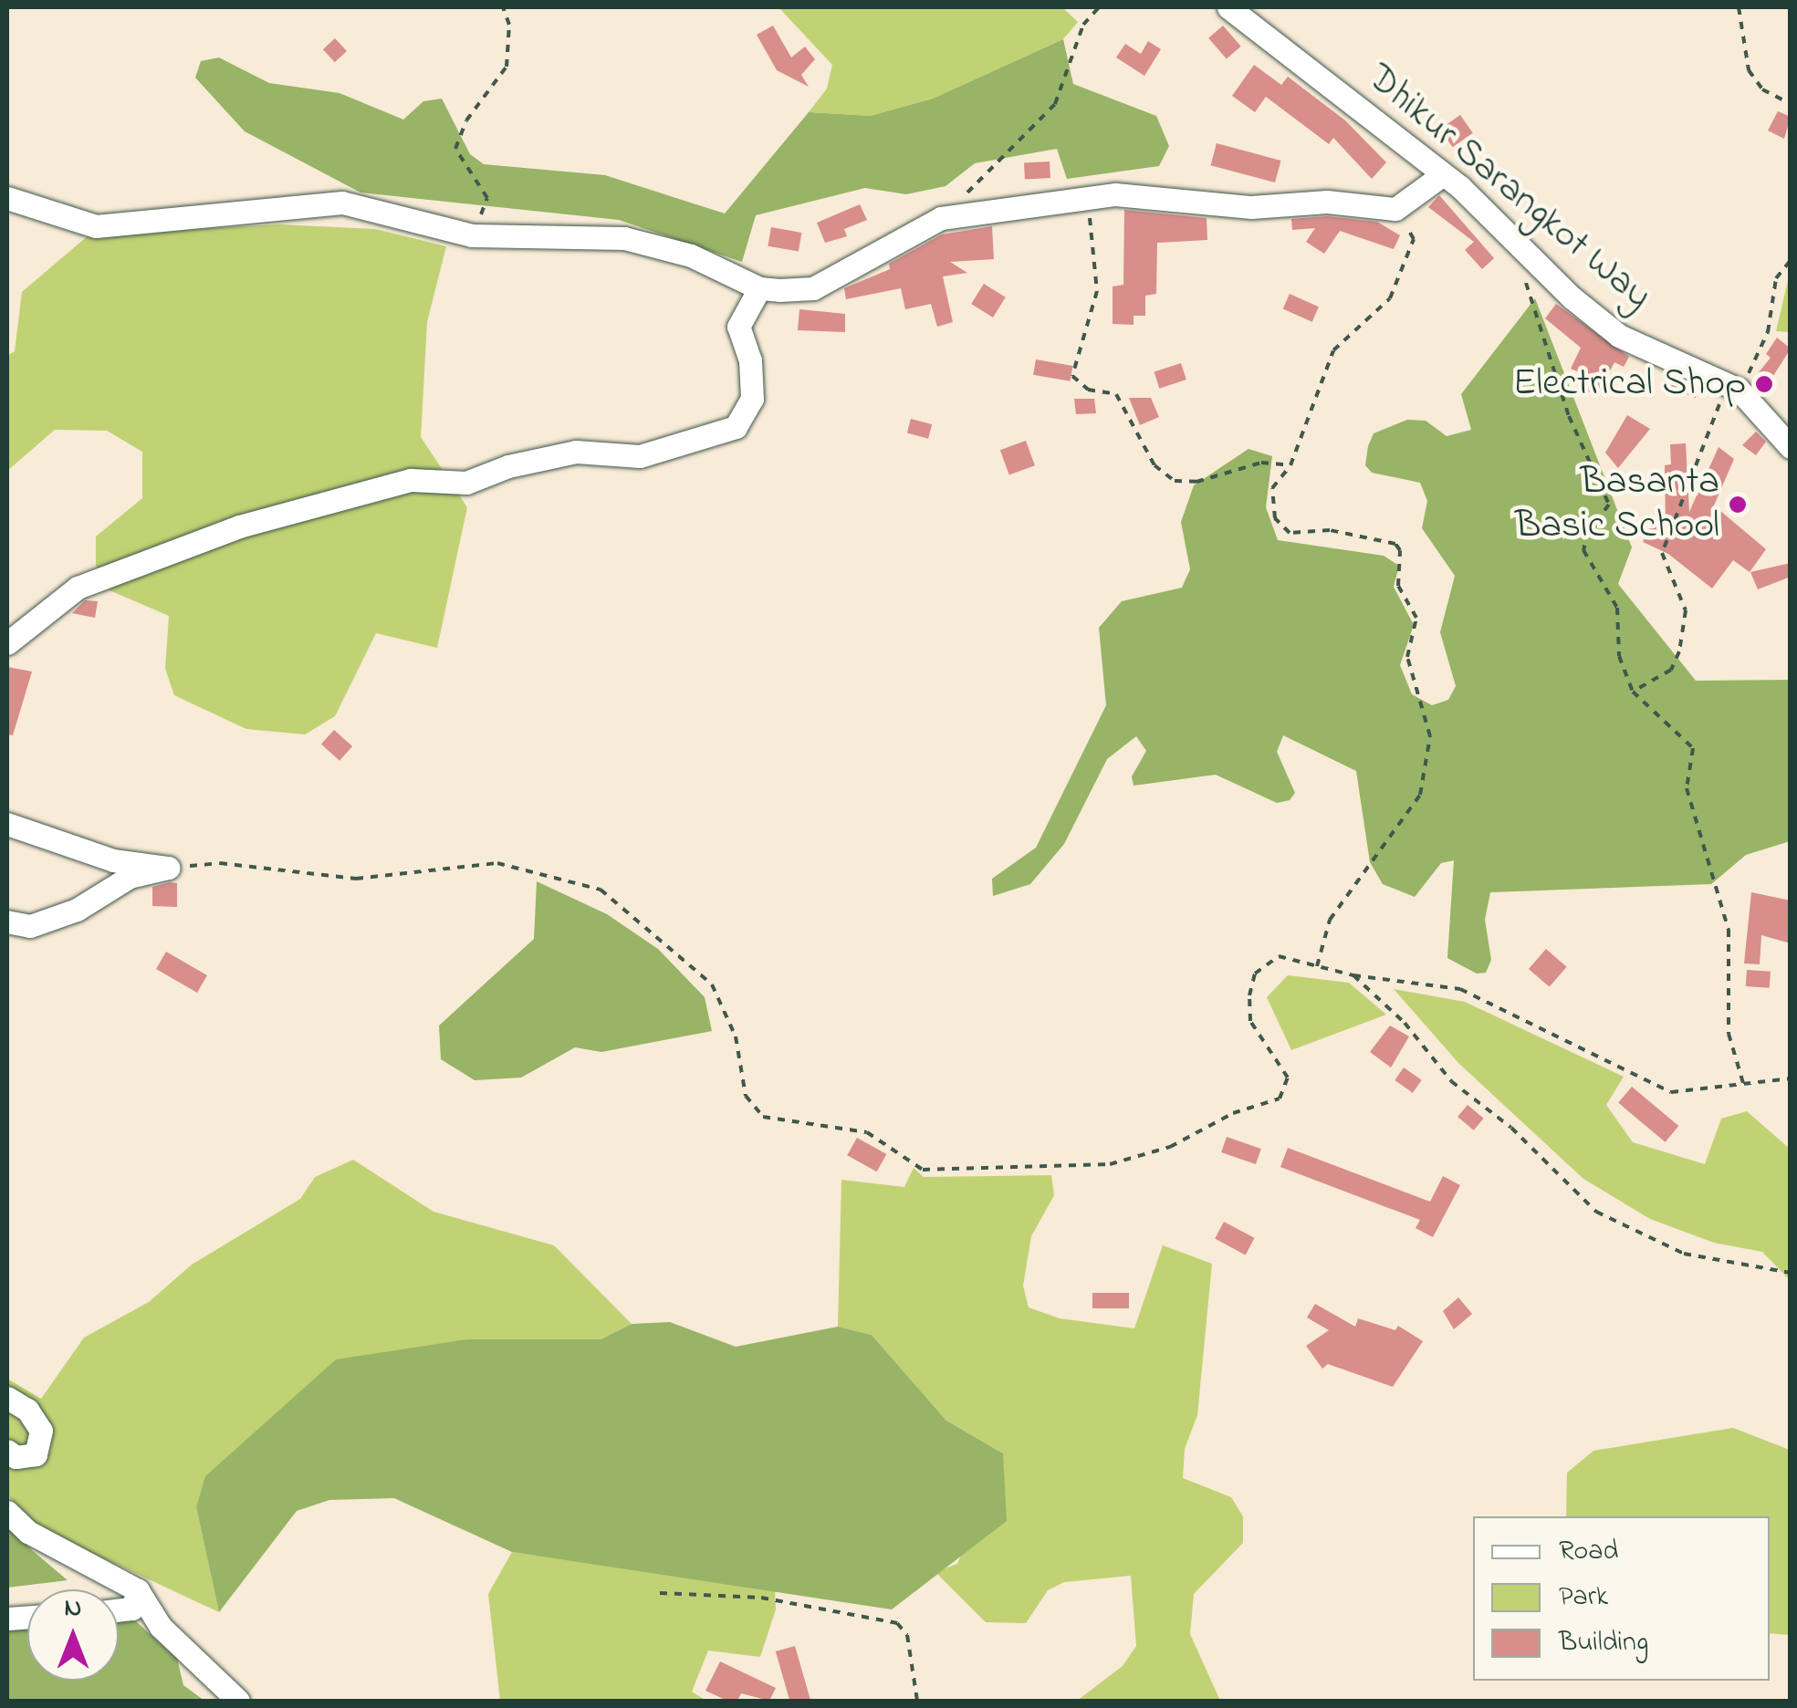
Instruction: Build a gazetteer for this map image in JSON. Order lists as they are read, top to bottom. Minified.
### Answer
{"streets":{"street":["Dhikur Sarangkot Way"]},"places":["Electrical Shop","Basanta Basic School"],"legend":["Road","Park","Building"],"north":"top"}
